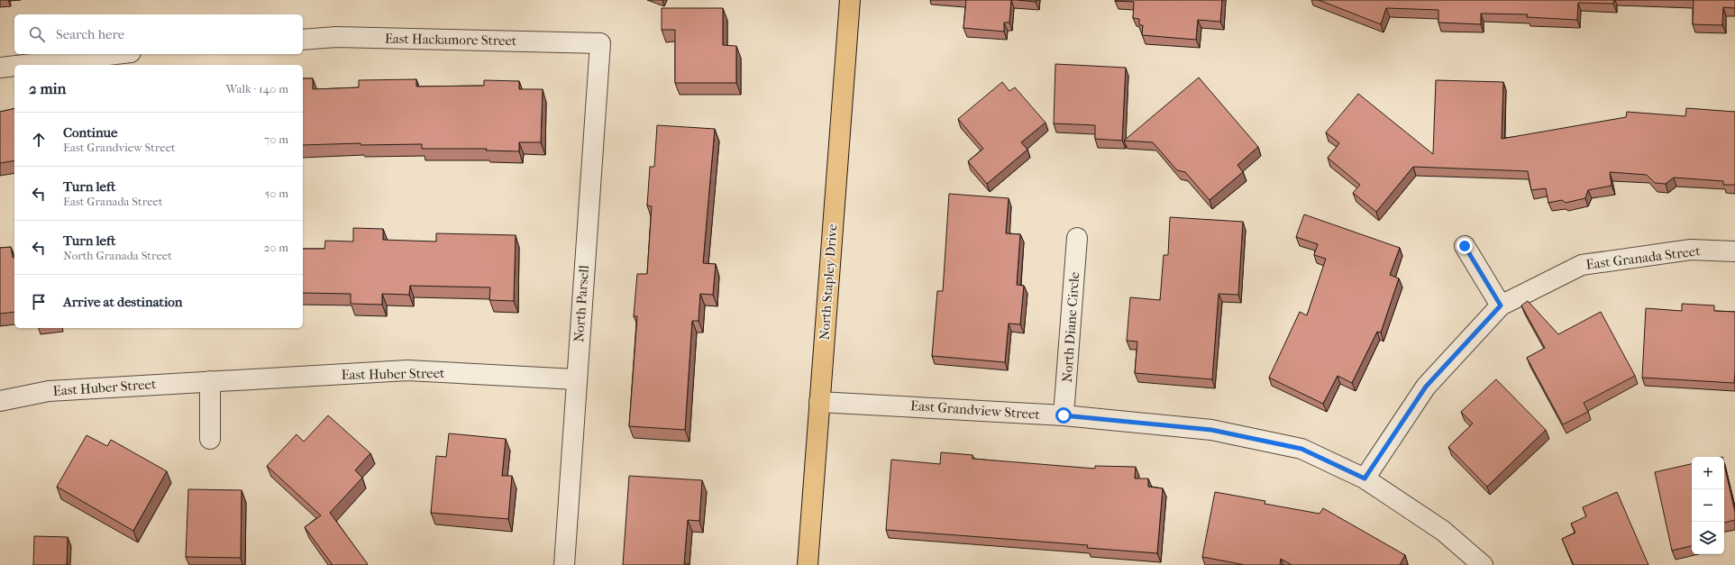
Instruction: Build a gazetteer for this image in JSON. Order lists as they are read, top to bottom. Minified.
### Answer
{"streets":{"main road":["North Stapley Drive"],"street":["East Hackamore Street","East Granada Street","North Parsell","North Diane Circle","East Huber Street","East Grandview Street"]},"crossings":[["East Hackamore Street","North Parsell"],["East Granada Street","East Grandview Street"],["North Stapley Drive","East Grandview Street"],["North Parsell","East Huber Street"],["North Diane Circle","East Grandview Street"]],"page":{"search":"Search here","heading":["2 min","Walk · 140 m"],"list":[["Continue","East Grandview Street","70 m"],["Turn left","East Granada Street","50 m"],["Turn left","North Granada Street","20 m"],"Arrive at destination"],"map_buttons":["+","−"]}}
